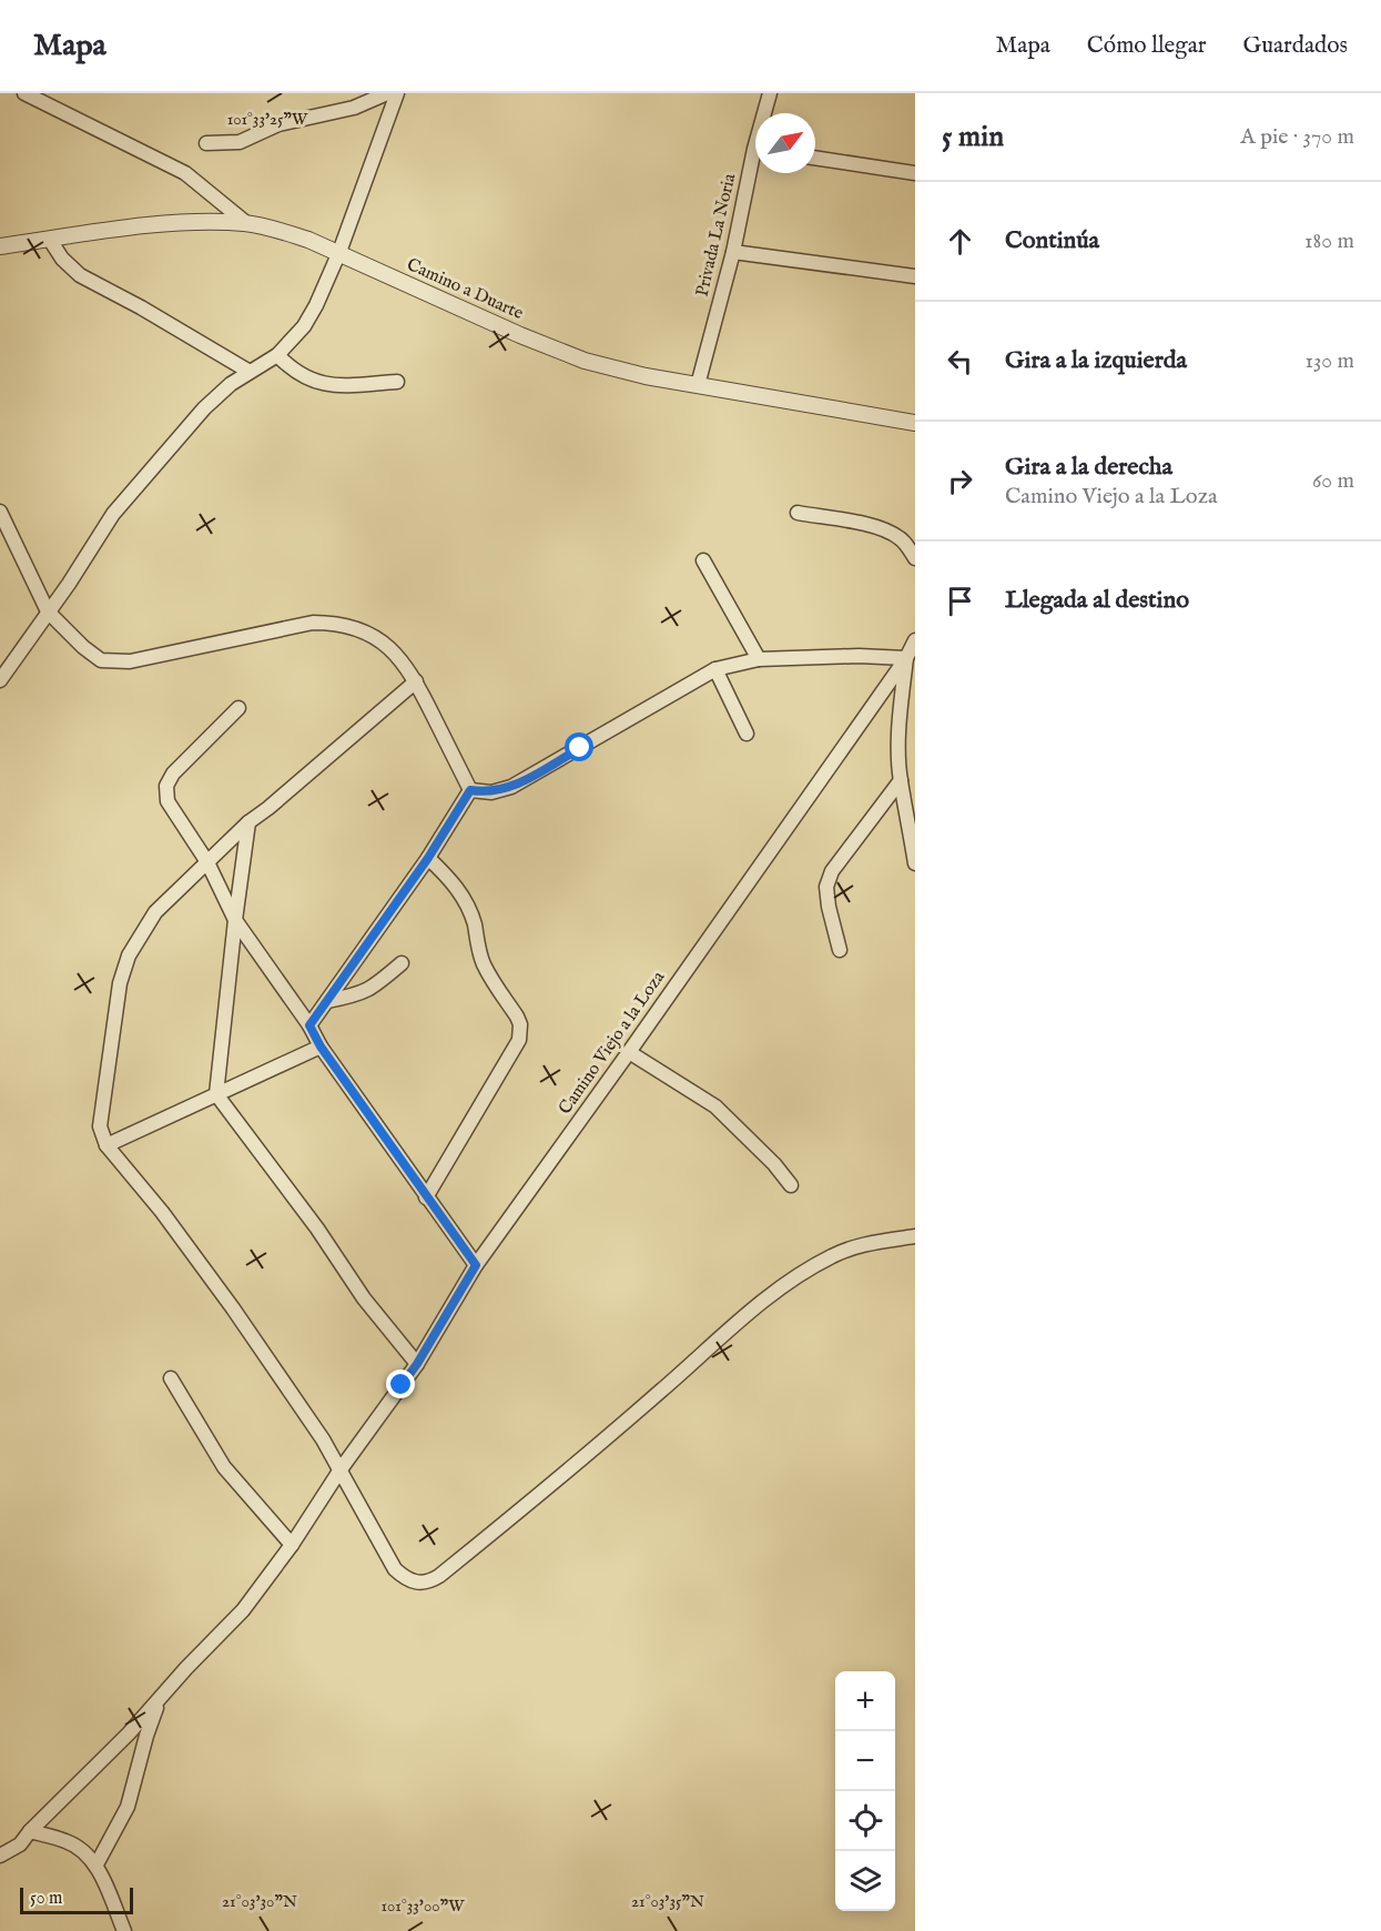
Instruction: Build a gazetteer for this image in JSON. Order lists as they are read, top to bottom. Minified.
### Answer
{"streets":{"street":["Privada La Noria","Camino a Duarte","Camino Viejo a la Loza"]},"crossings":[["Privada La Noria","Camino a Duarte"]],"scale_bar":"50 m","north":"top right","page":{"header":"Mapa","nav":["Mapa","Cómo llegar","Guardados"],"heading":["5 min","A pie · 370 m"],"list":[["Continúa","180 m"],["Gira a la izquierda","130 m"],["Gira a la derecha","Camino Viejo a la Loza","60 m"],"Llegada al destino"],"map_buttons":["+","−"],"scale":"50 m"},"coordinates":["101°33'25\"W","21°03'30\"N","21°03'35\"N","101°33'00\"W"]}
